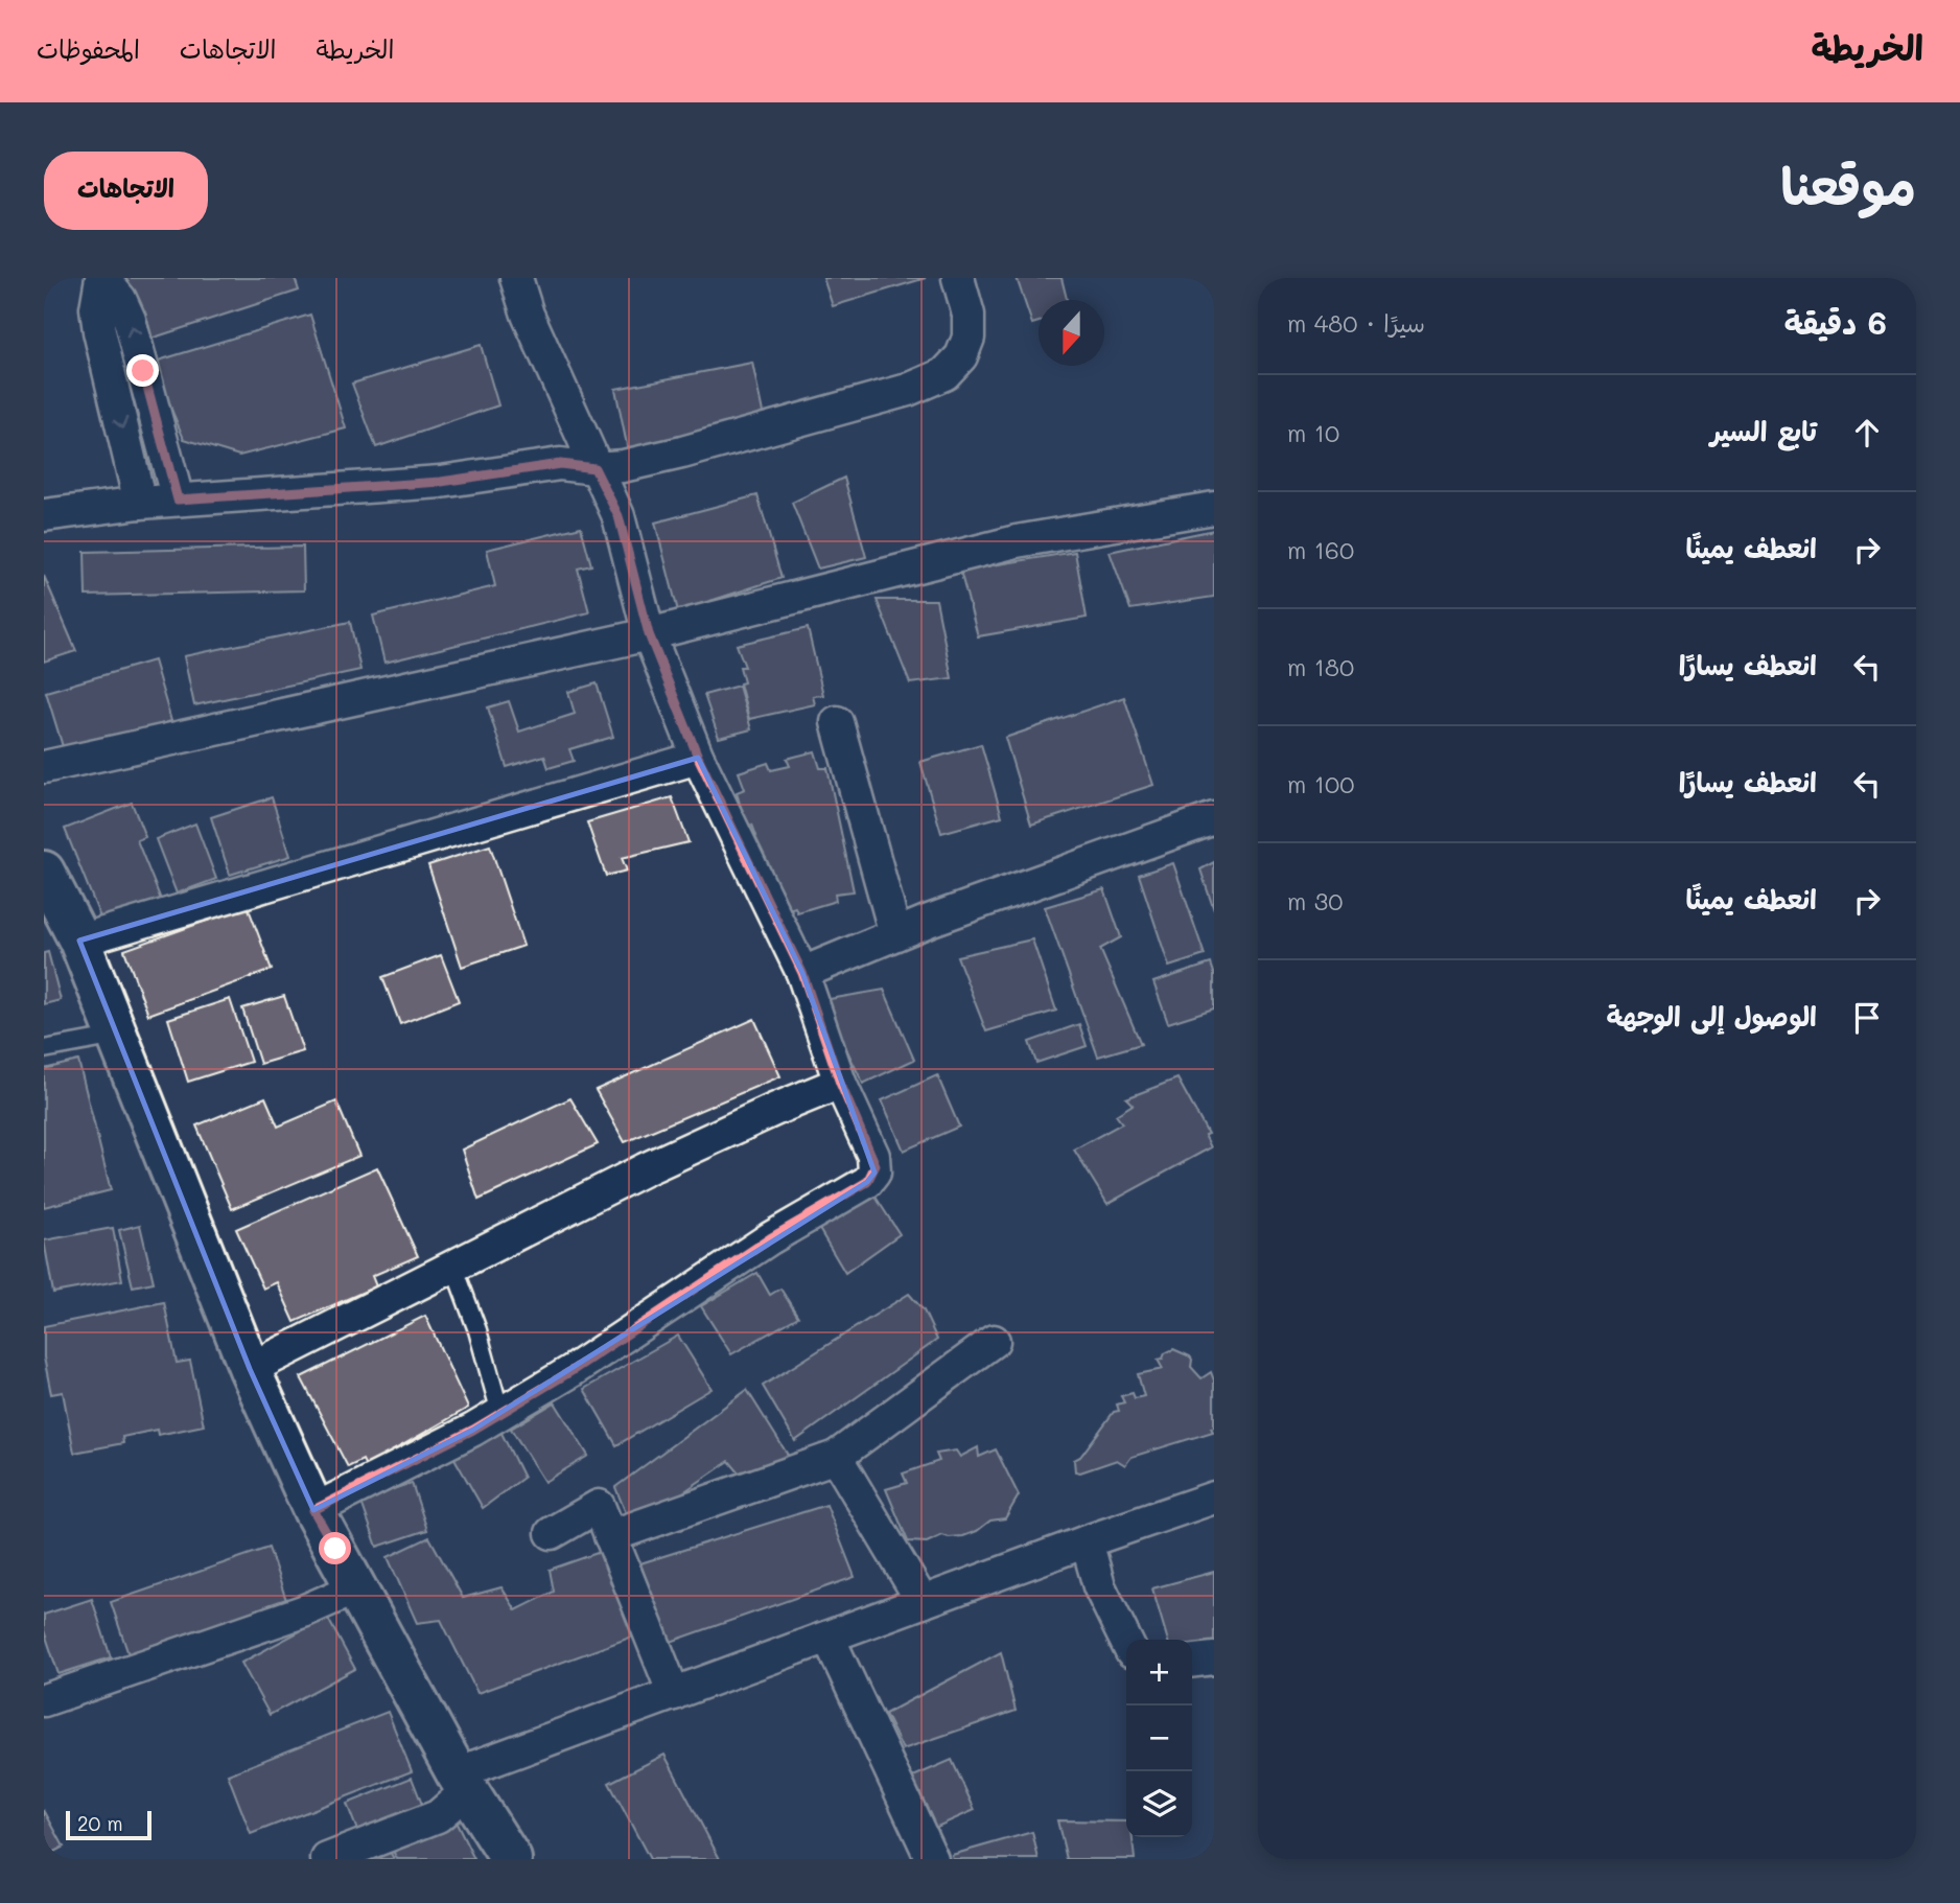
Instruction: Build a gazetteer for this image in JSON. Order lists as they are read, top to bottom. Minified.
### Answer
{"scale_bar":"20 m","north":"bottom","page":{"header":"الخريطة","nav":["الخريطة","الاتجاهات","المحفوظات"],"title":"موقعنا","buttons":"الاتجاهات","heading":["6 دقيقة","سيرًا · 480 m"],"list":[["تابع السير","10 m"],["انعطف يمينًا","160 m"],["انعطف يسارًا","180 m"],["انعطف يسارًا","100 m"],["انعطف يمينًا","30 m"],"الوصول إلى الوجهة"],"map_buttons":["+","−"],"scale":"20 m"}}
